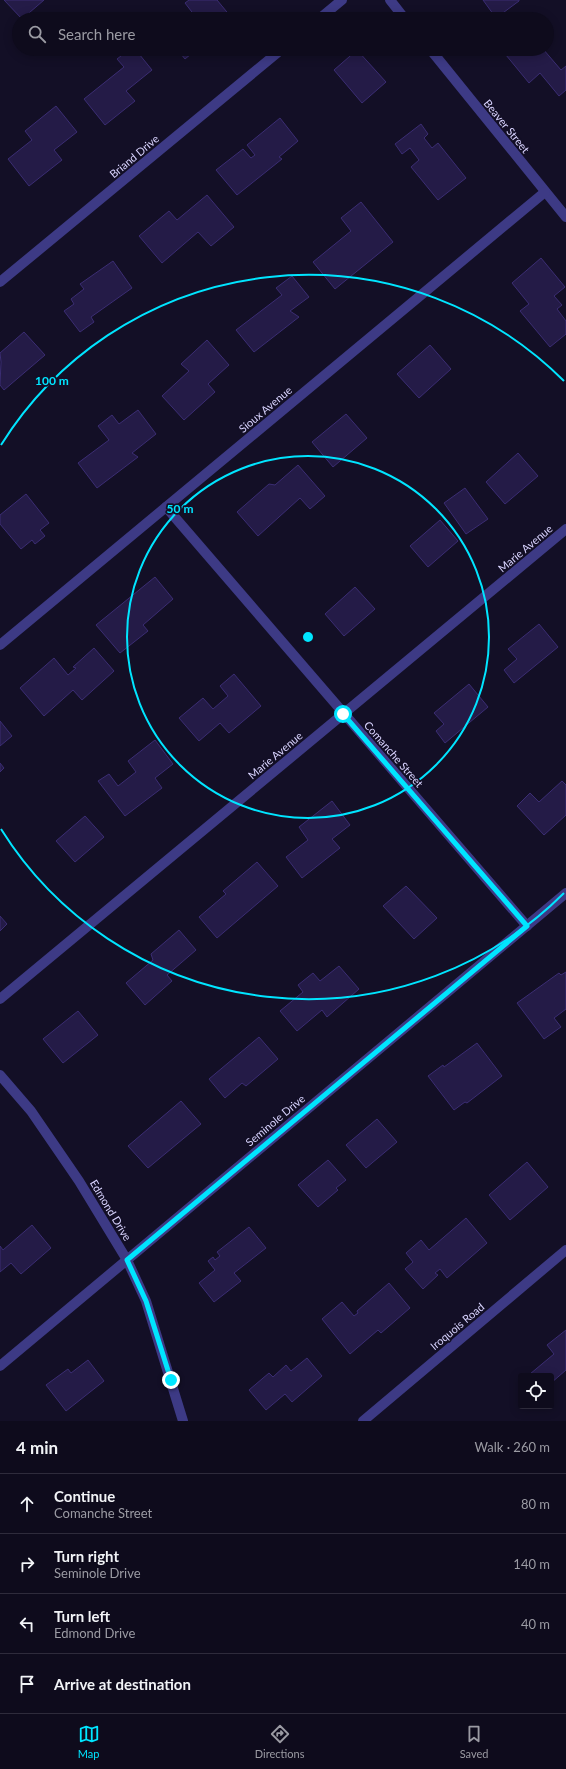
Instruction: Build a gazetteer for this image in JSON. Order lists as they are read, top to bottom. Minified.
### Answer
{"streets":{"street":["Beaver Street","Briand Drive","Sioux Avenue","Marie Avenue","Comanche Street","Seminole Drive","Edmond Drive","Iroquois Road"]},"crossings":[["Beaver Street","Sioux Avenue"],["Sioux Avenue","Comanche Street"],["Marie Avenue","Comanche Street"],["Comanche Street","Seminole Drive"],["Seminole Drive","Edmond Drive"]],"page":{"search":"Search here","heading":["4 min","Walk · 260 m"],"list":[["Continue","Comanche Street","80 m"],["Turn right","Seminole Drive","140 m"],["Turn left","Edmond Drive","40 m"],"Arrive at destination"],"nav":["Map","Directions","Saved"]},"rings":["100 m","50 m"]}
